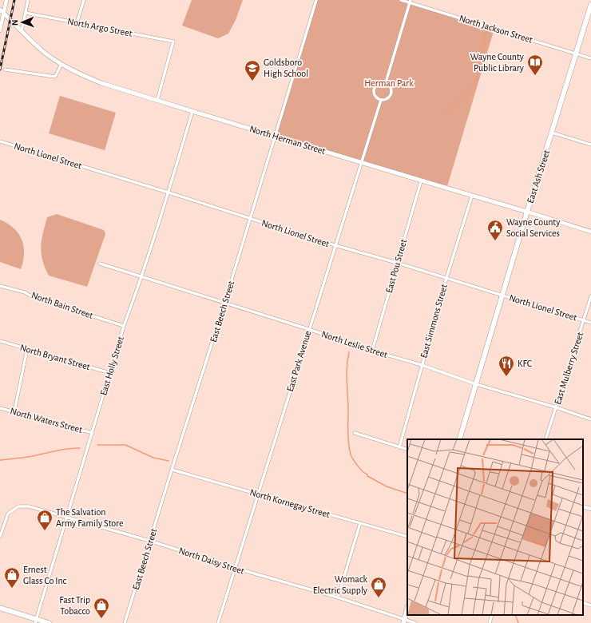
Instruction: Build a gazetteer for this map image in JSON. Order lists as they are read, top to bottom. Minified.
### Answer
{"streets":{"main road":["North Herman Street","East Ash Street"],"street":["North Argo Street","North Jackson Street","North Lionel Street","East Pou Street","North Bain Street","East Beech Street","East Simmons Street","North Leslie Street","North Bryant Street","East Park Avenue","East Holly Street","East Mulberry Street","North Waters Street","North Kornegay Street","North Daisy Street"]},"crossings":[["North Argo Street","North Herman Street"],["North Jackson Street","East Ash Street"],["North Herman Street","East Ash Street"],["North Herman Street","East Pou Street"],["North Herman Street","East Beech Street"],["North Herman Street","East Simmons Street"],["North Herman Street","East Park Avenue"],["North Herman Street","East Holly Street"],["North Lionel Street","East Ash Street"],["North Lionel Street","East Pou Street"],["North Lionel Street","East Beech Street"],["North Lionel Street","East Simmons Street"],["North Lionel Street","East Park Avenue"],["North Lionel Street","East Holly Street"],["North Lionel Street","East Mulberry Street"],["East Ash Street","North Leslie Street"],["East Pou Street","North Leslie Street"],["North Bain Street","East Holly Street"],["East Beech Street","North Leslie Street"],["East Beech Street","North Kornegay Street"],["East Beech Street","North Daisy Street"],["East Simmons Street","North Leslie Street"],["North Leslie Street","East Park Avenue"],["North Leslie Street","East Holly Street"],["North Leslie Street","East Mulberry Street"],["North Bryant Street","East Holly Street"],["East Park Avenue","North Kornegay Street"],["East Park Avenue","North Daisy Street"],["East Holly Street","North Waters Street"],["East Holly Street","North Daisy Street"]],"parks":["Herman Park"],"places":{"library":["Wayne County Public Library"],"school or university":["Goldsboro High School"],"public building":["Wayne County Social Services"],"restaurant":["KFC"],"shop":["The Salvation Army Family Store","Ernest Glass Co Inc","Womack Electric Supply","Fast Trip Tobacco"]},"north":"left"}
